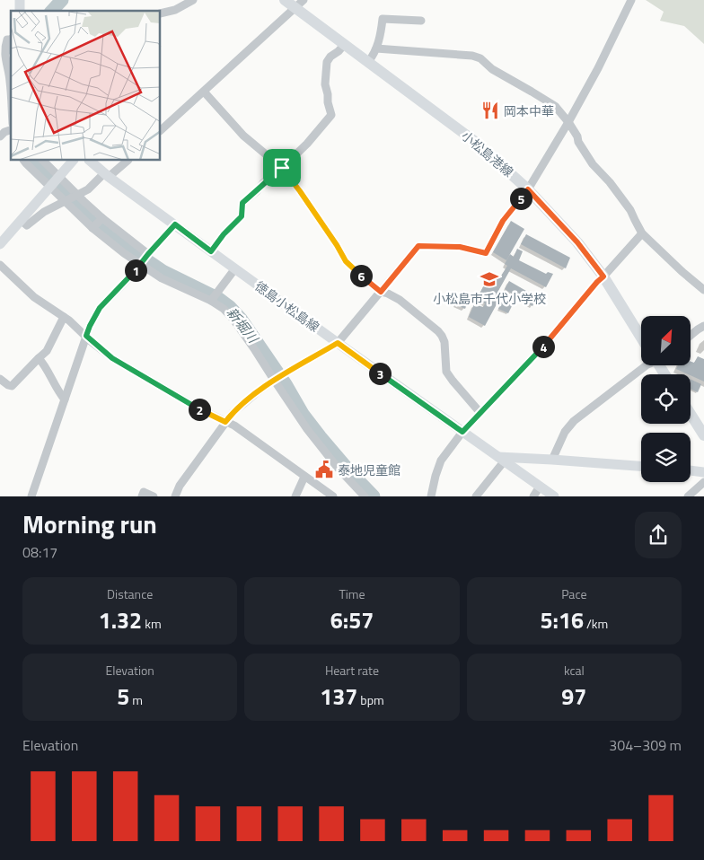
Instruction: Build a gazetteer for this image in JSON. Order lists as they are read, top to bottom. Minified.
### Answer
{"streets":{"main road":["小松島港線","徳島小松島線"]},"water":["新堀川"],"places":{"restaurant":["岡本中華"],"school or university":["小松島市千代小学校"],"public building":["泰地児童館"]},"north":"top right","page":{"pins":["5","1","6","4","3","2"],"heading":["Morning run","08:17"],"stats":[["Distance","1.32 km"],["Time","6:57"],["Pace","5:16 /km"],["Elevation","5 m"],["Heart rate","137 bpm"],["kcal","97"]],"chart":["Elevation","304–309 m"]}}
